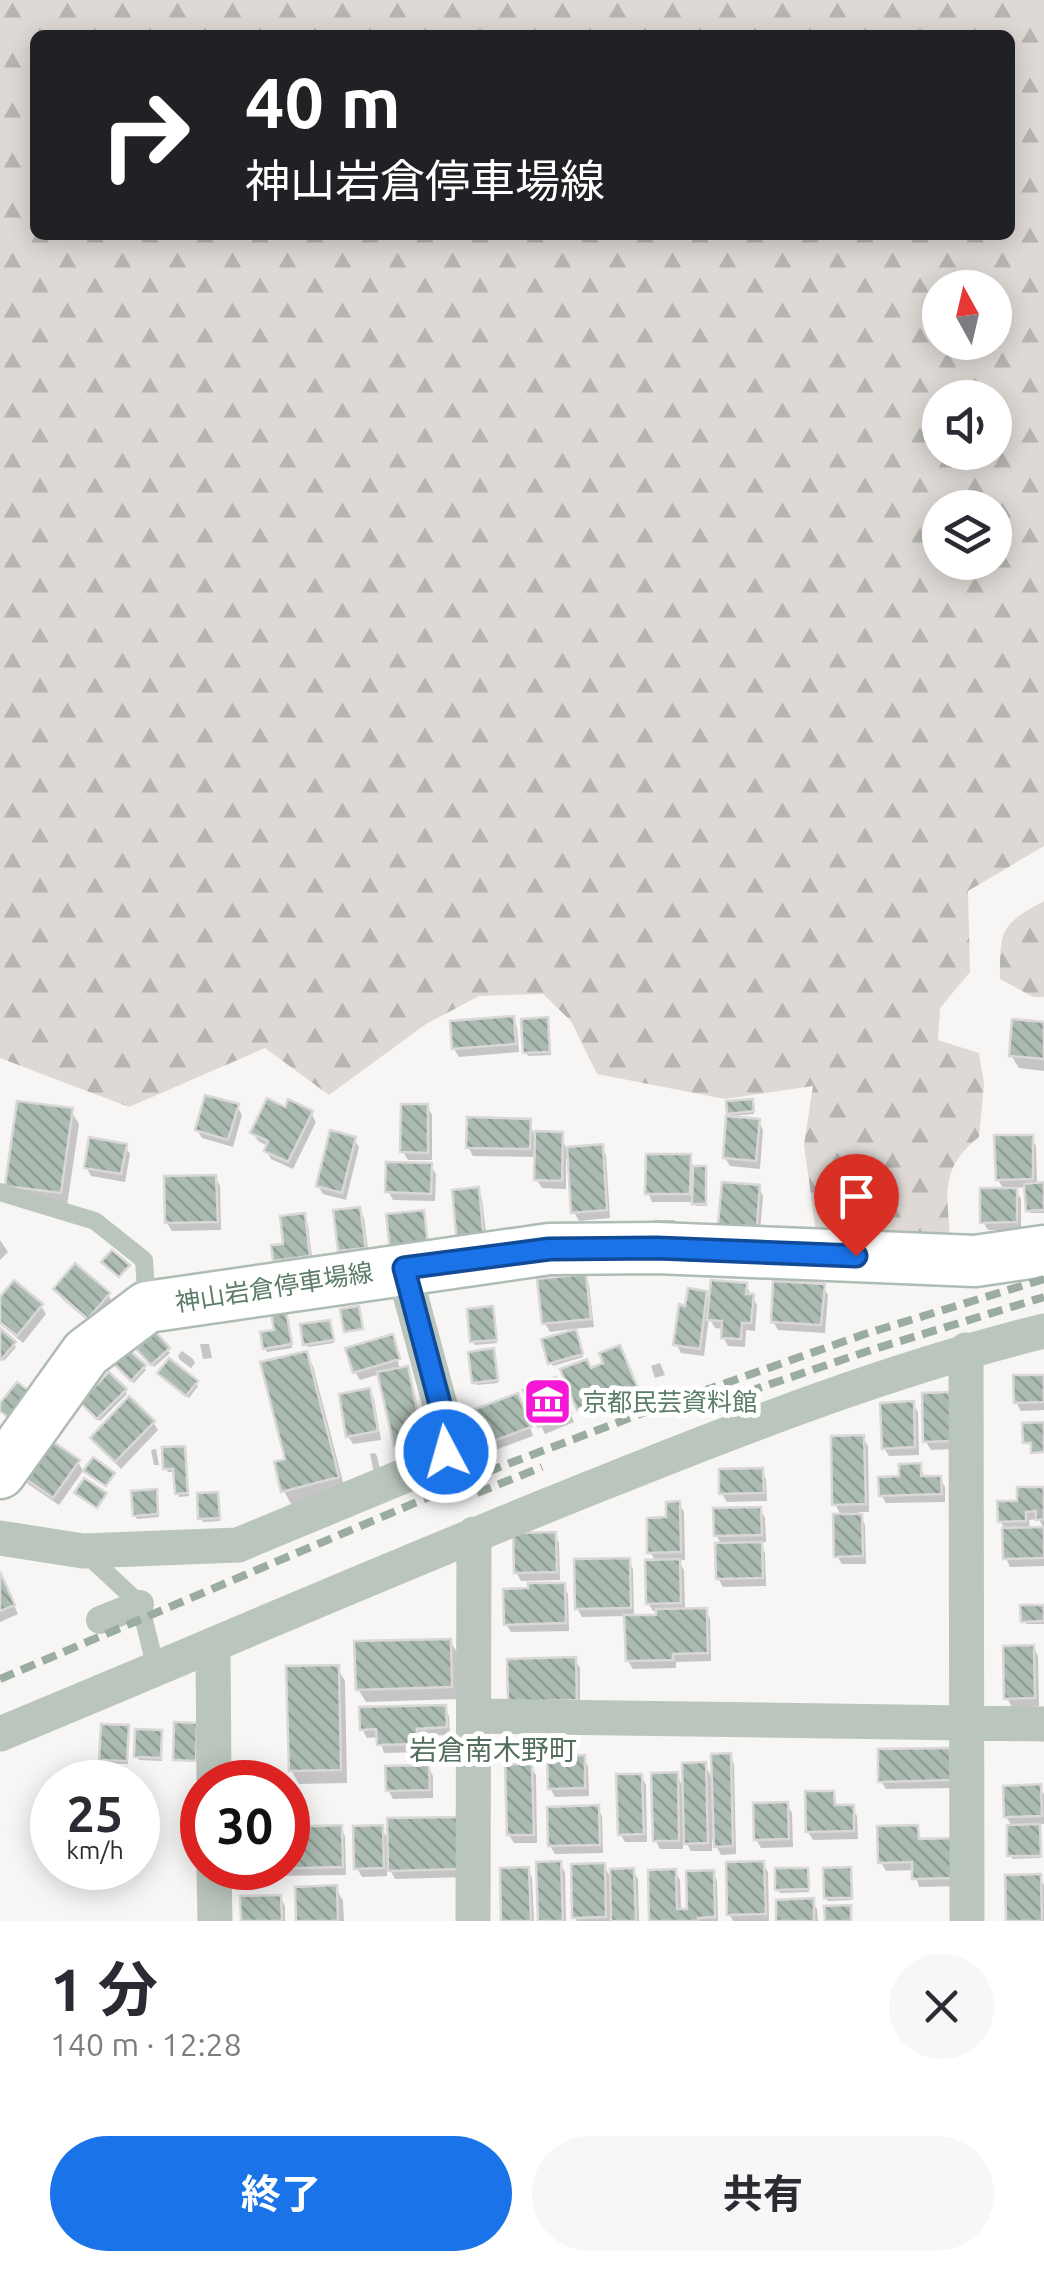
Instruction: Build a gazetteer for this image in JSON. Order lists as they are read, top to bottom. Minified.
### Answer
{"streets":{"main road":["神山岩倉停車場線"]},"districts":["岩倉南木野町"],"places":{"museum":["京都民芸資料館"]},"north":"top","page":{"turn":["40 m","神山岩倉停車場線"],"speed":"25 km/h","limit":"30","heading":["1 分","140 m · 12:28"],"buttons":["終了","共有"]}}
